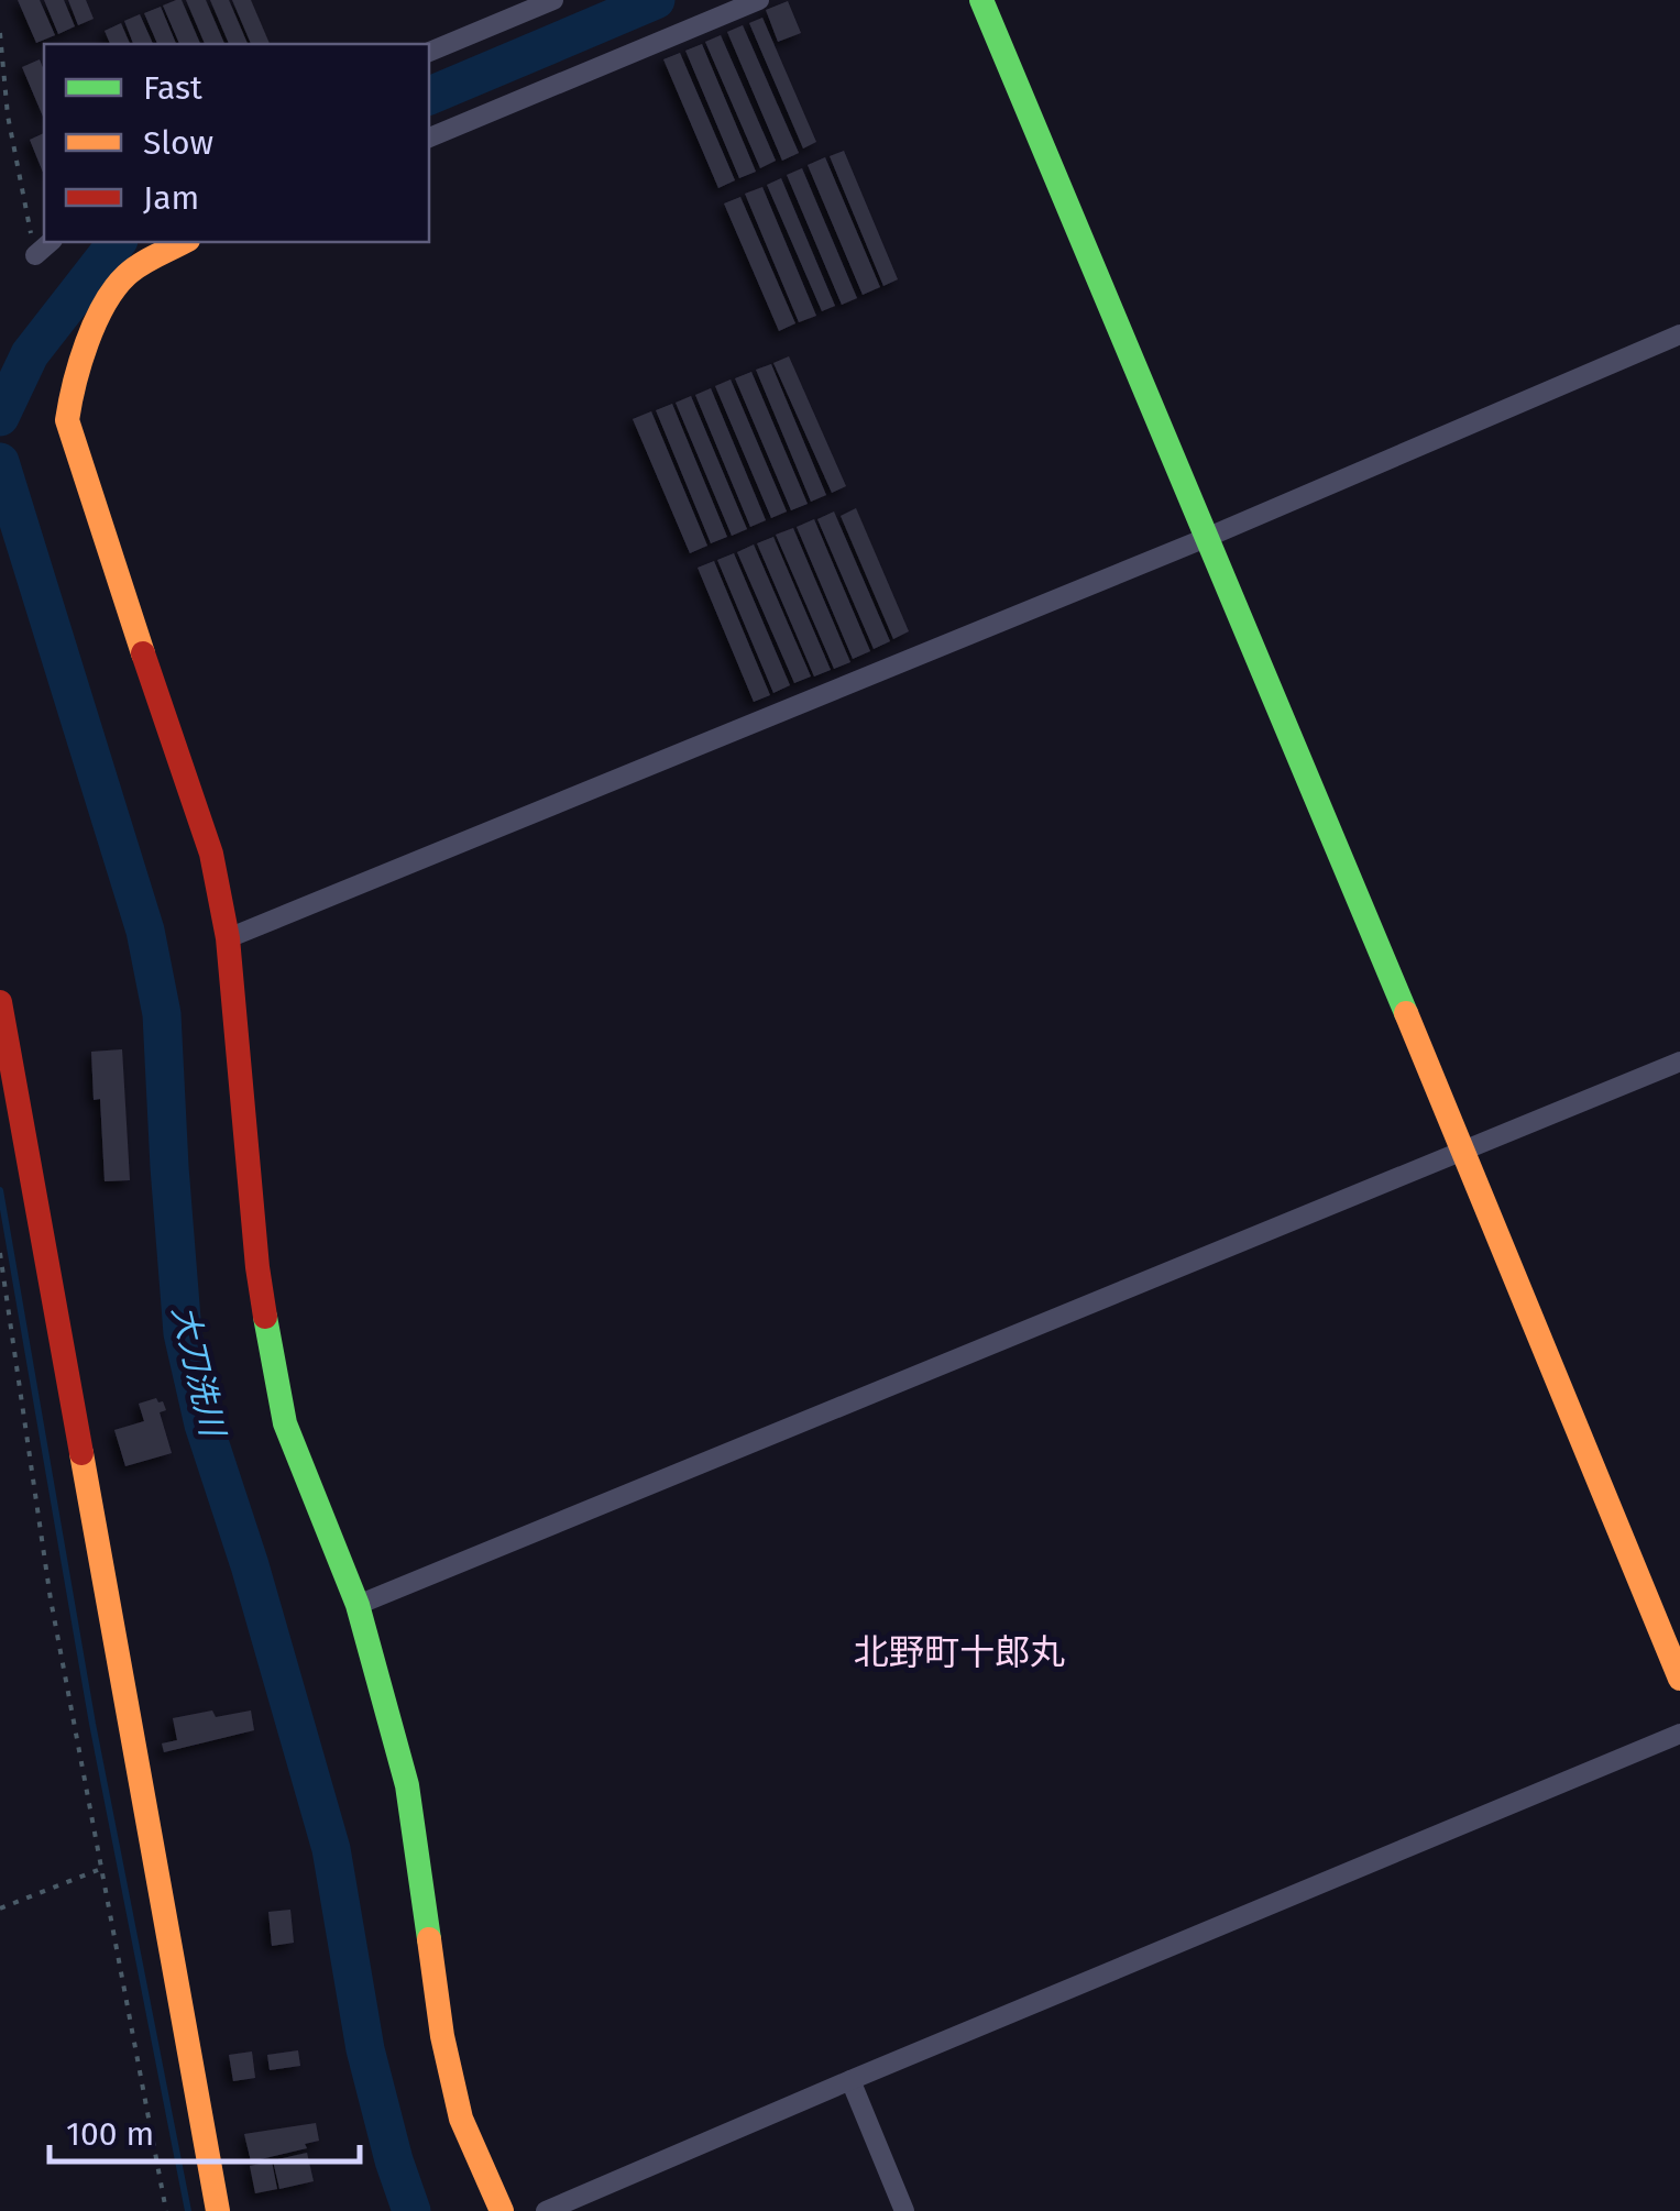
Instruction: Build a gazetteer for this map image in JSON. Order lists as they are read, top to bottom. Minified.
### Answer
{"districts":["北野町十郎丸"],"water":["大刀洗川"],"legend":["Fast","Slow","Jam"],"scale_bar":"100 m"}
